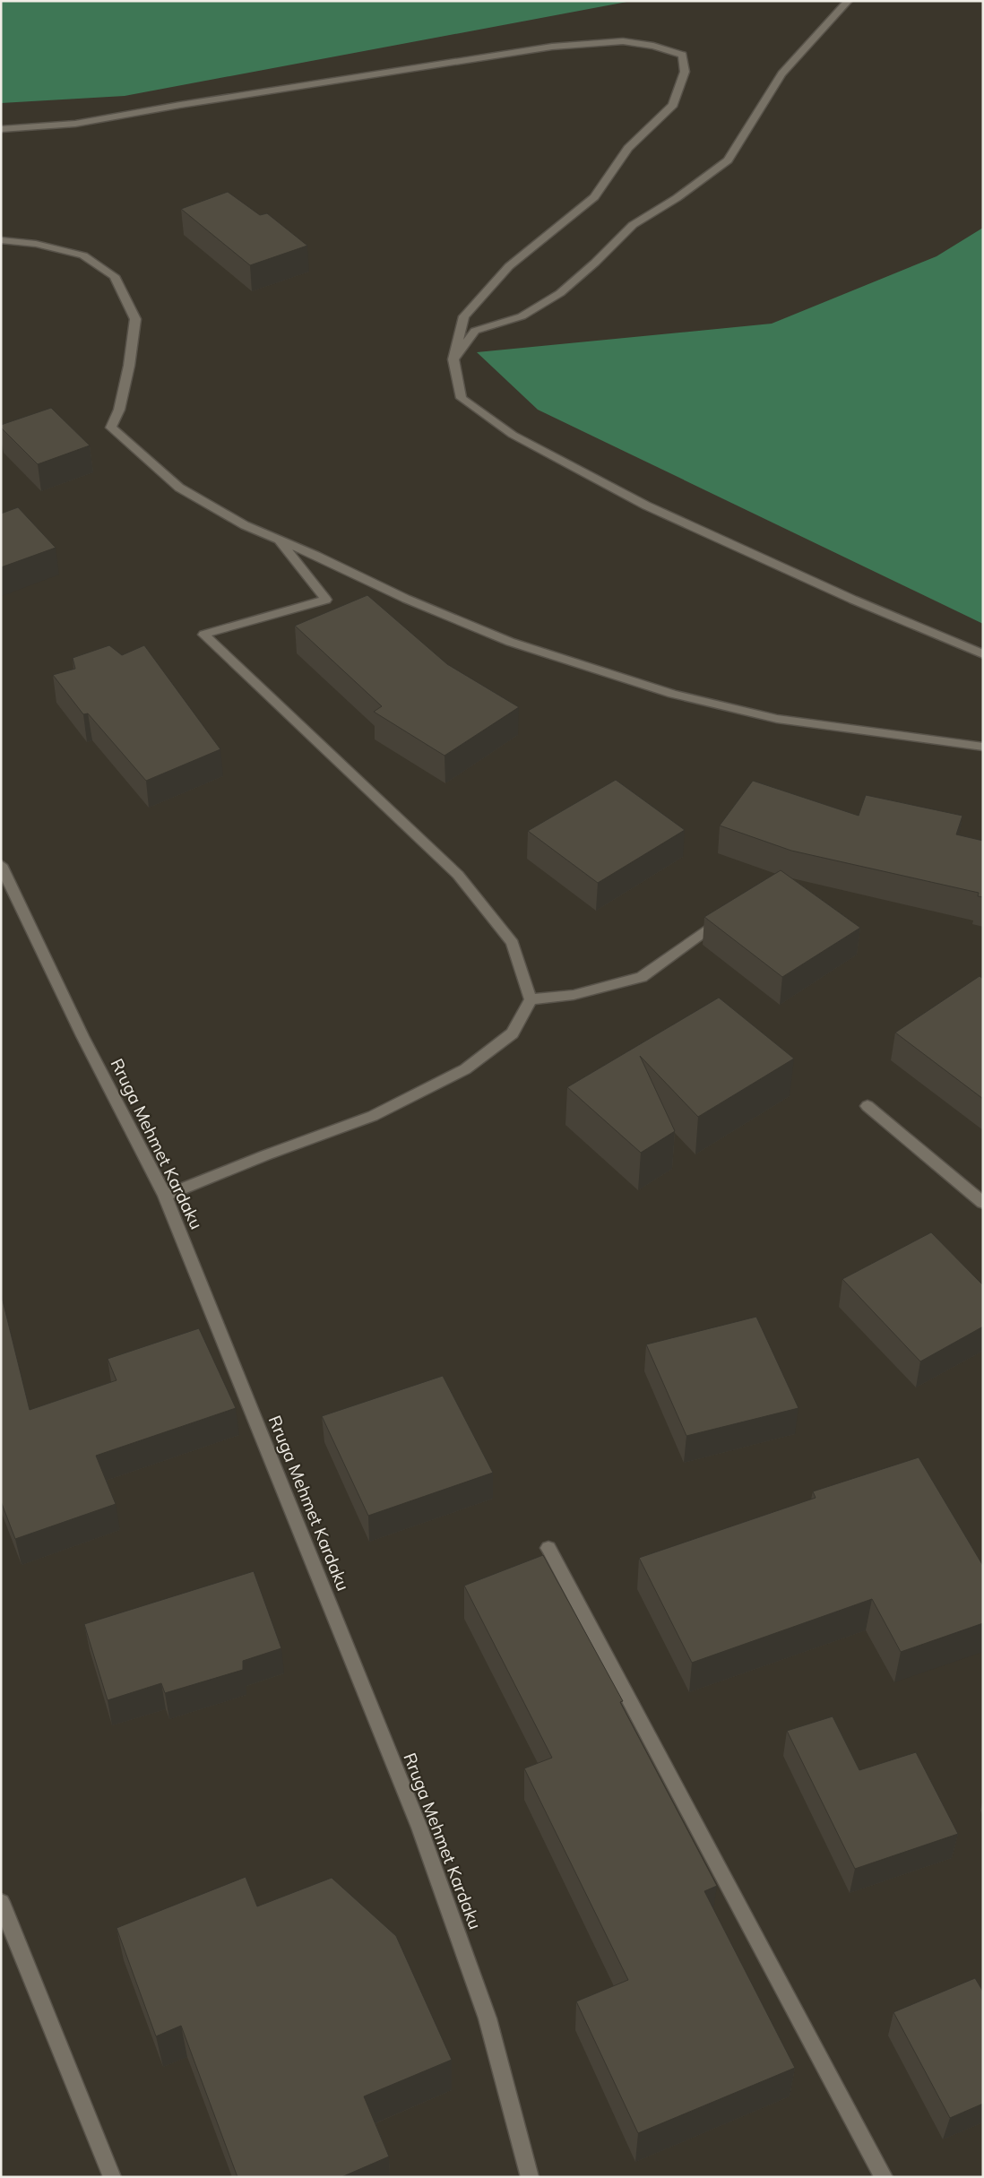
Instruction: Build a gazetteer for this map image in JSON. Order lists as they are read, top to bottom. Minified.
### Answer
{"streets":{"street":["Rruga Mehmet Kardaku"]}}
